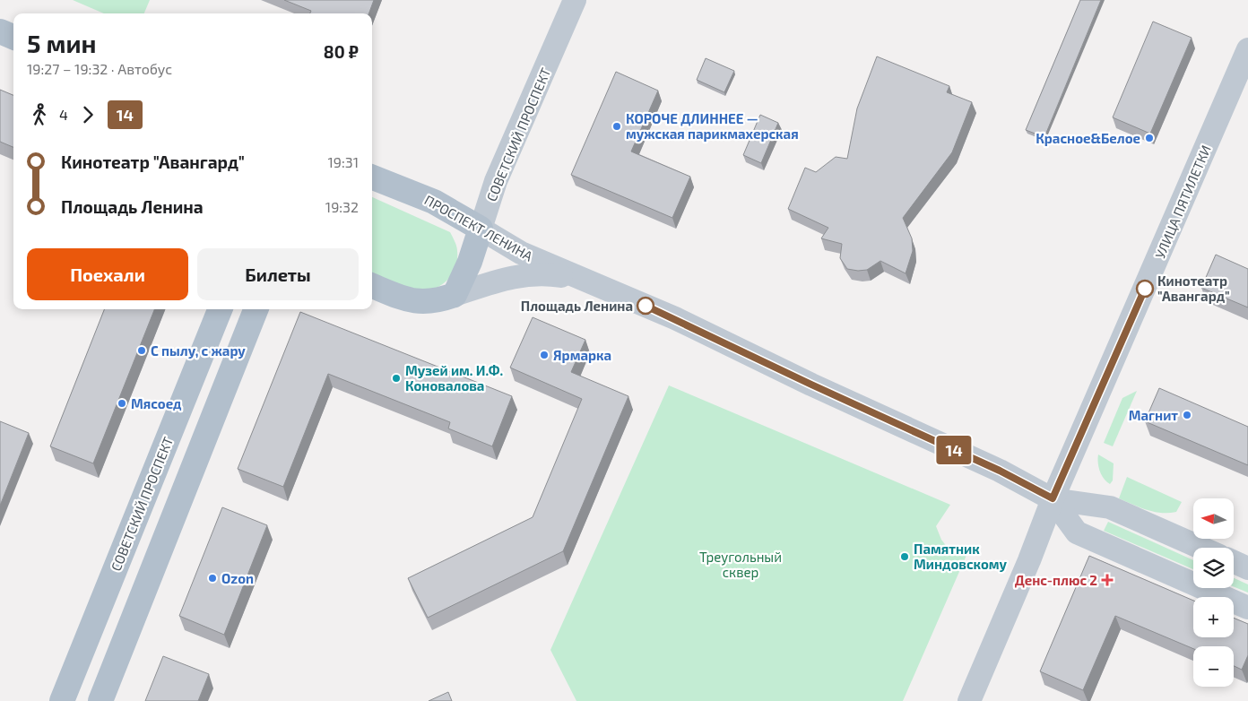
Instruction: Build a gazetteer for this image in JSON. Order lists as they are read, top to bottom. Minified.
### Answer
{"streets":{"main road":["СОВЕТСКИЙ ПРОСПЕКТ","УЛИЦА ПЯТИЛЕТКИ","ПРОСПЕКТ ЛЕНИНА"]},"crossings":[["СОВЕТСКИЙ ПРОСПЕКТ","ПРОСПЕКТ ЛЕНИНА"],["УЛИЦА ПЯТИЛЕТКИ","ПРОСПЕКТ ЛЕНИНА"]],"parks":["Треугольный сквер"],"places":{"other":["КОРОЧЕ ДЛИННЕЕ — мужская парикмахерская","Красное&Белое","Кинотеатр \"Авангард\"","Площадь Ленина","С пылу, с жару","Ярмарка","Музей им. И.Ф. Коновалова","Мясоед","Магнит","Памятник Миндовскому","Ozon"],"health":["Денс-плюс 2"]},"lines":["bus line 14"],"north":"left","page":{"on_map":"14","heading":["5 мин","19:27 – 19:32 · Автобус","80 ₽"],"legs":["4","14"],"list":[{"name":"Кинотеатр \"Авангард\"","value":"19:31"},{"name":"Площадь Ленина","value":"19:32"}],"buttons":["Поехали","Билеты"],"map_buttons":["+","−"]}}
